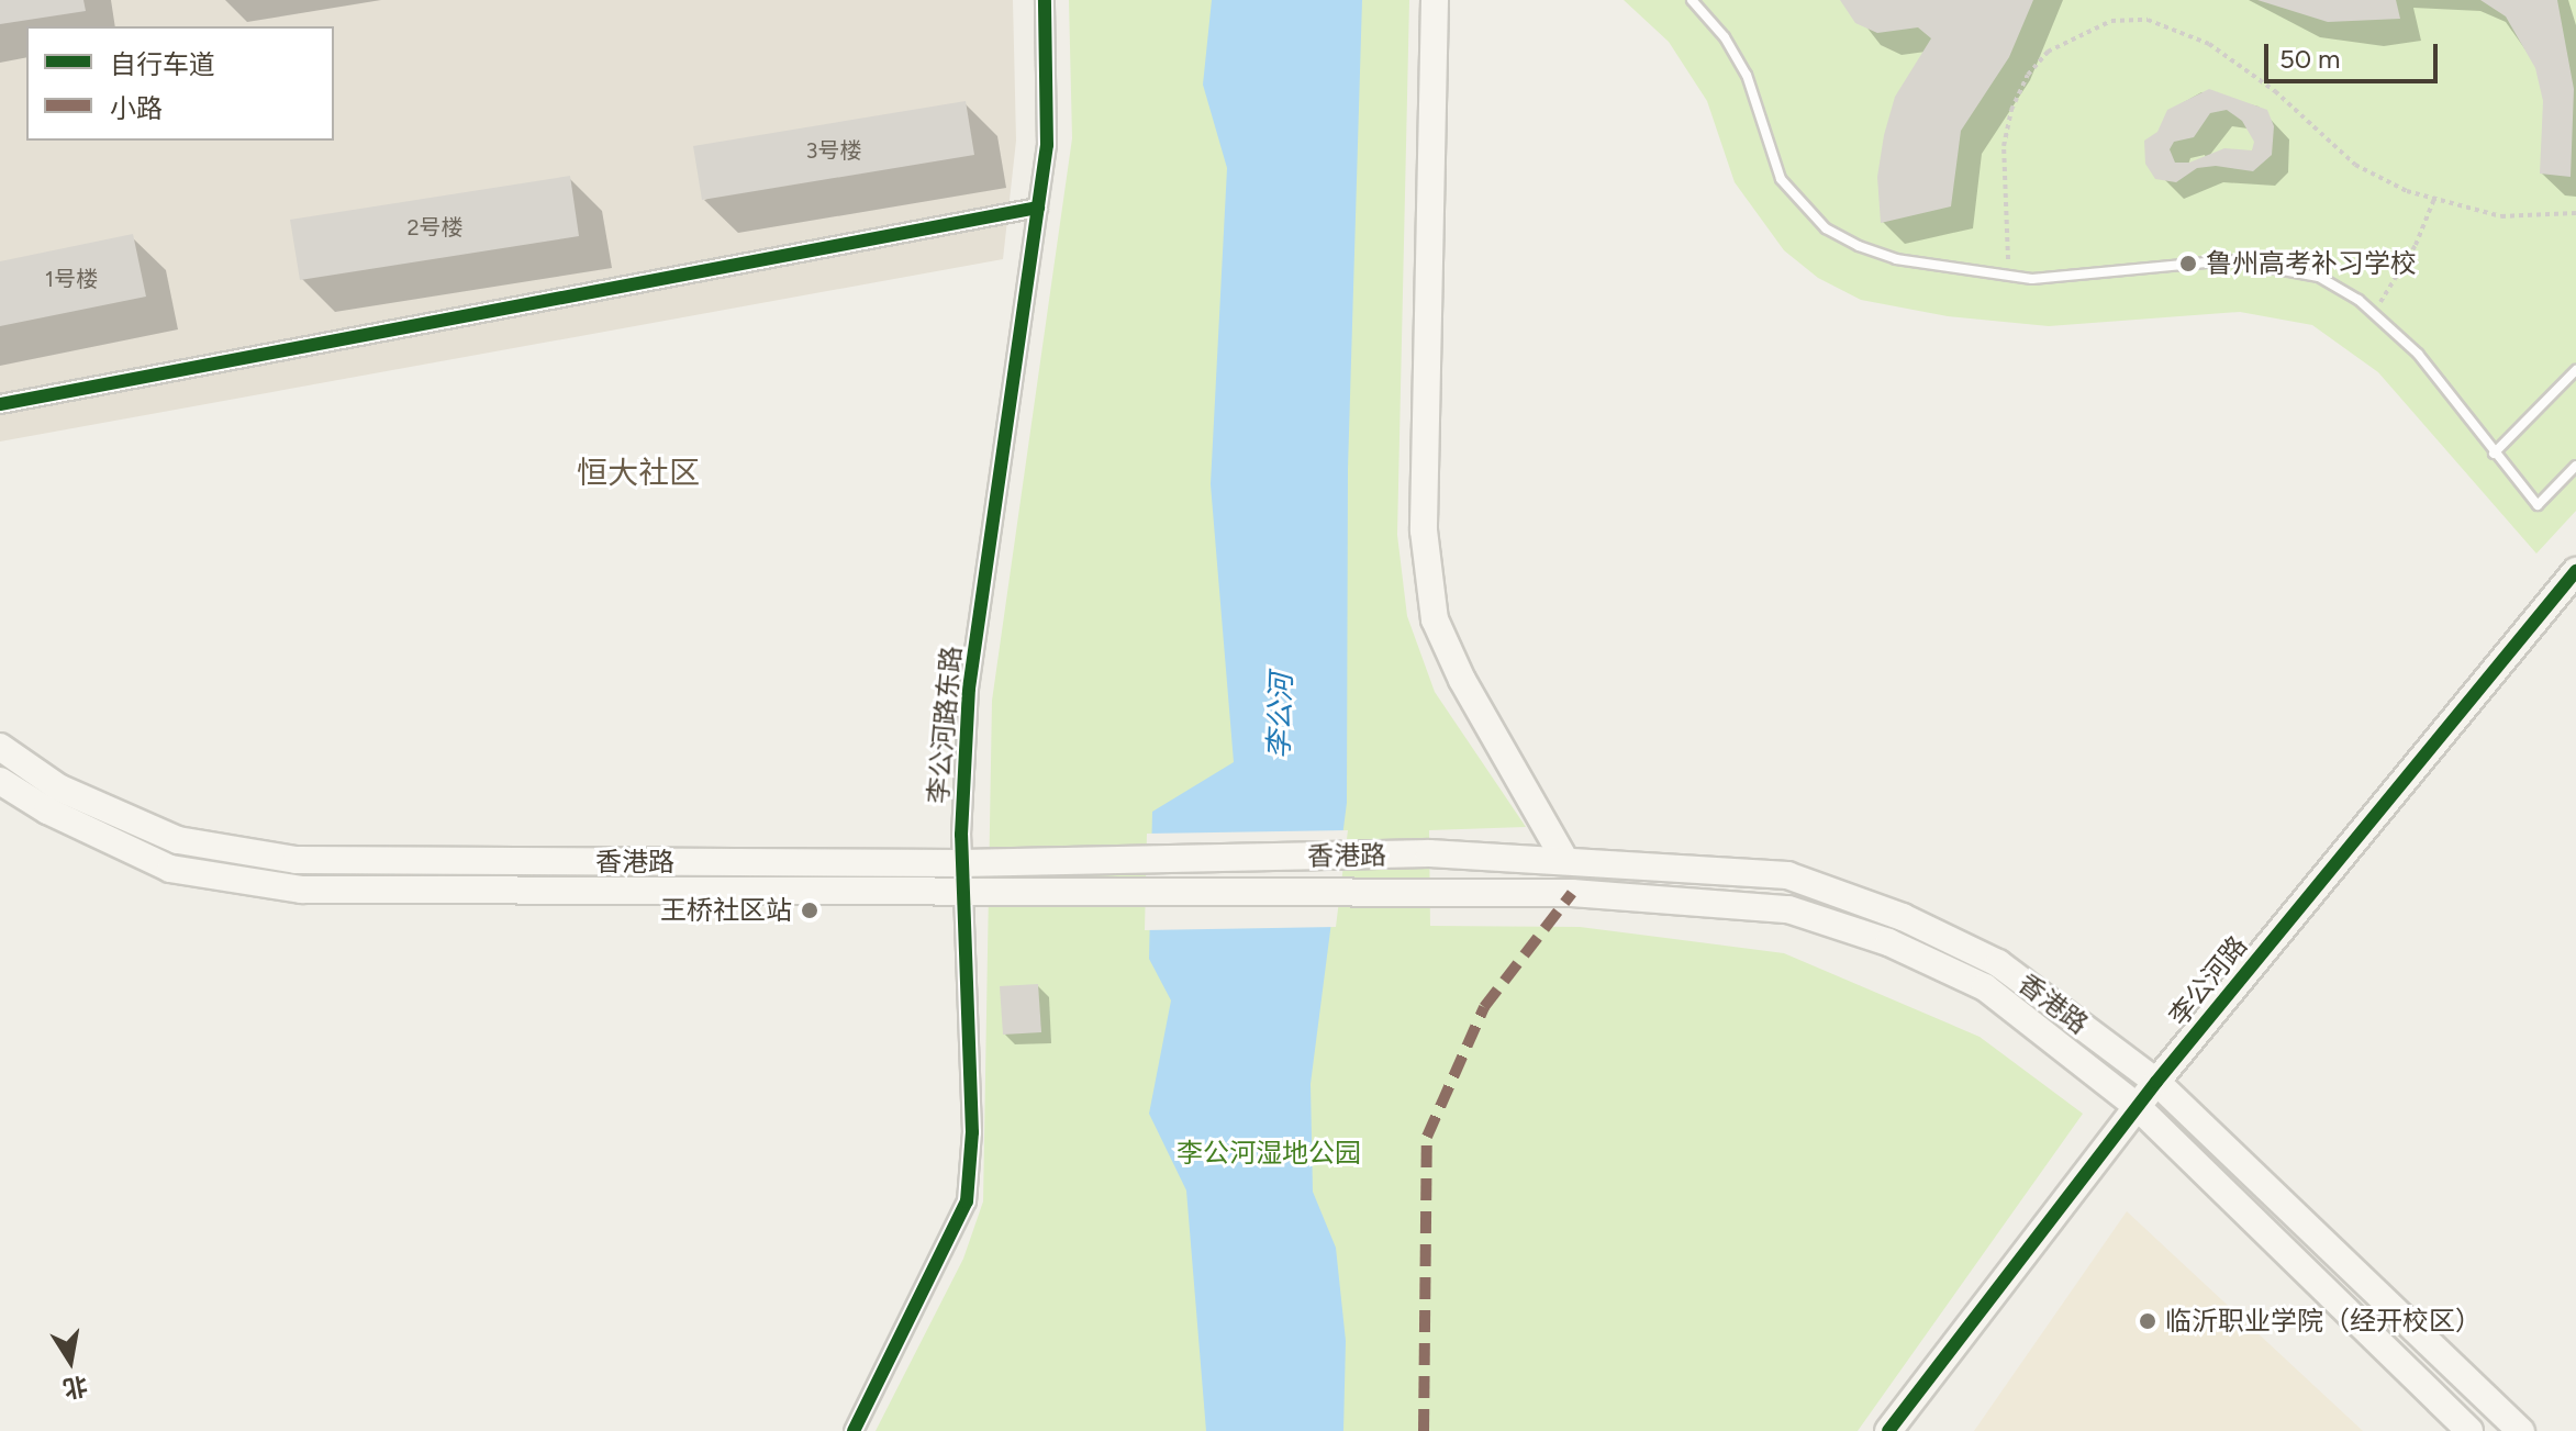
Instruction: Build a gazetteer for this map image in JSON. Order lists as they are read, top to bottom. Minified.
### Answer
{"streets":{"main road":["香港路","李公河路"],"street":["李公河路东路"]},"crossings":[["李公河路东路","香港路"],["香港路","李公河路"]],"districts":["恒大社区"],"water":["李公河"],"parks":["李公河湿地公园"],"places":["鲁州高考补习学校","王桥社区站","临沂职业学院（经开校区）"],"house_numbers":["3号楼","2号楼","1号楼"],"legend":["自行车道","小路"],"scale_bar":"50 m","north":"bottom"}
